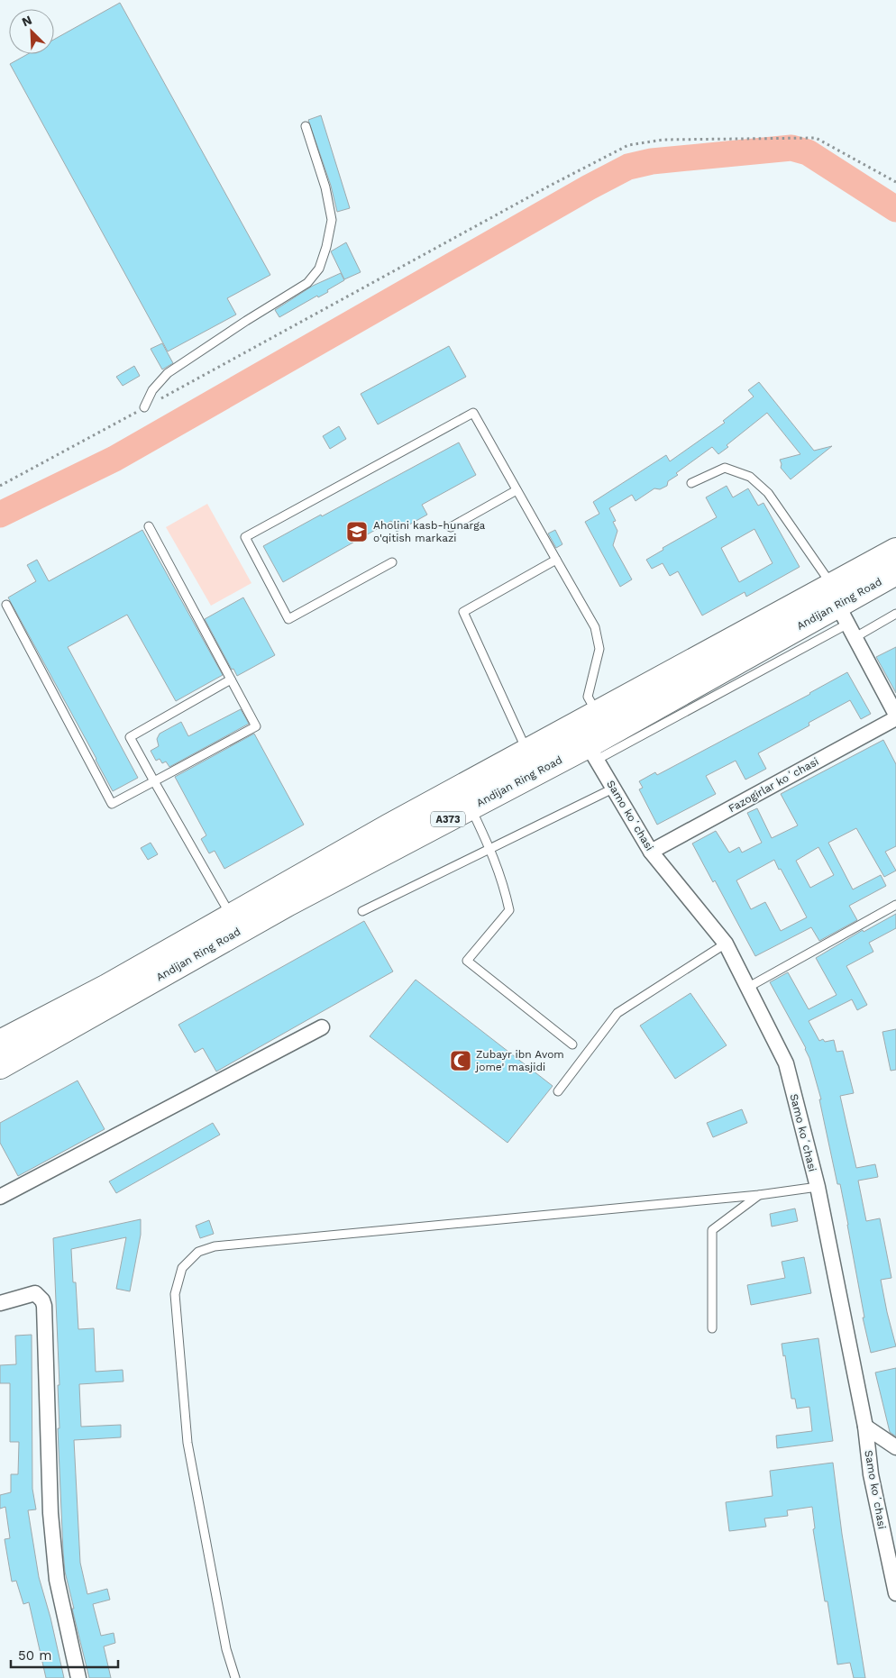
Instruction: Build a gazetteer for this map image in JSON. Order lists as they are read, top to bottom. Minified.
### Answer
{"streets":{"highway":["Andijan Ring Road","A373"],"street":["Fazogirlar koʻchasi","Samo koʻchasi"]},"crossings":[["Andijan Ring Road","Samo koʻchasi"],["Fazogirlar koʻchasi","Samo koʻchasi"]],"places":{"school or university":["Aholini kasb-hunarga o'qitish markazi"],"mosque":["Zubayr ibn Avom jome' masjidi"]},"scale_bar":"50 m","north":"top left"}
